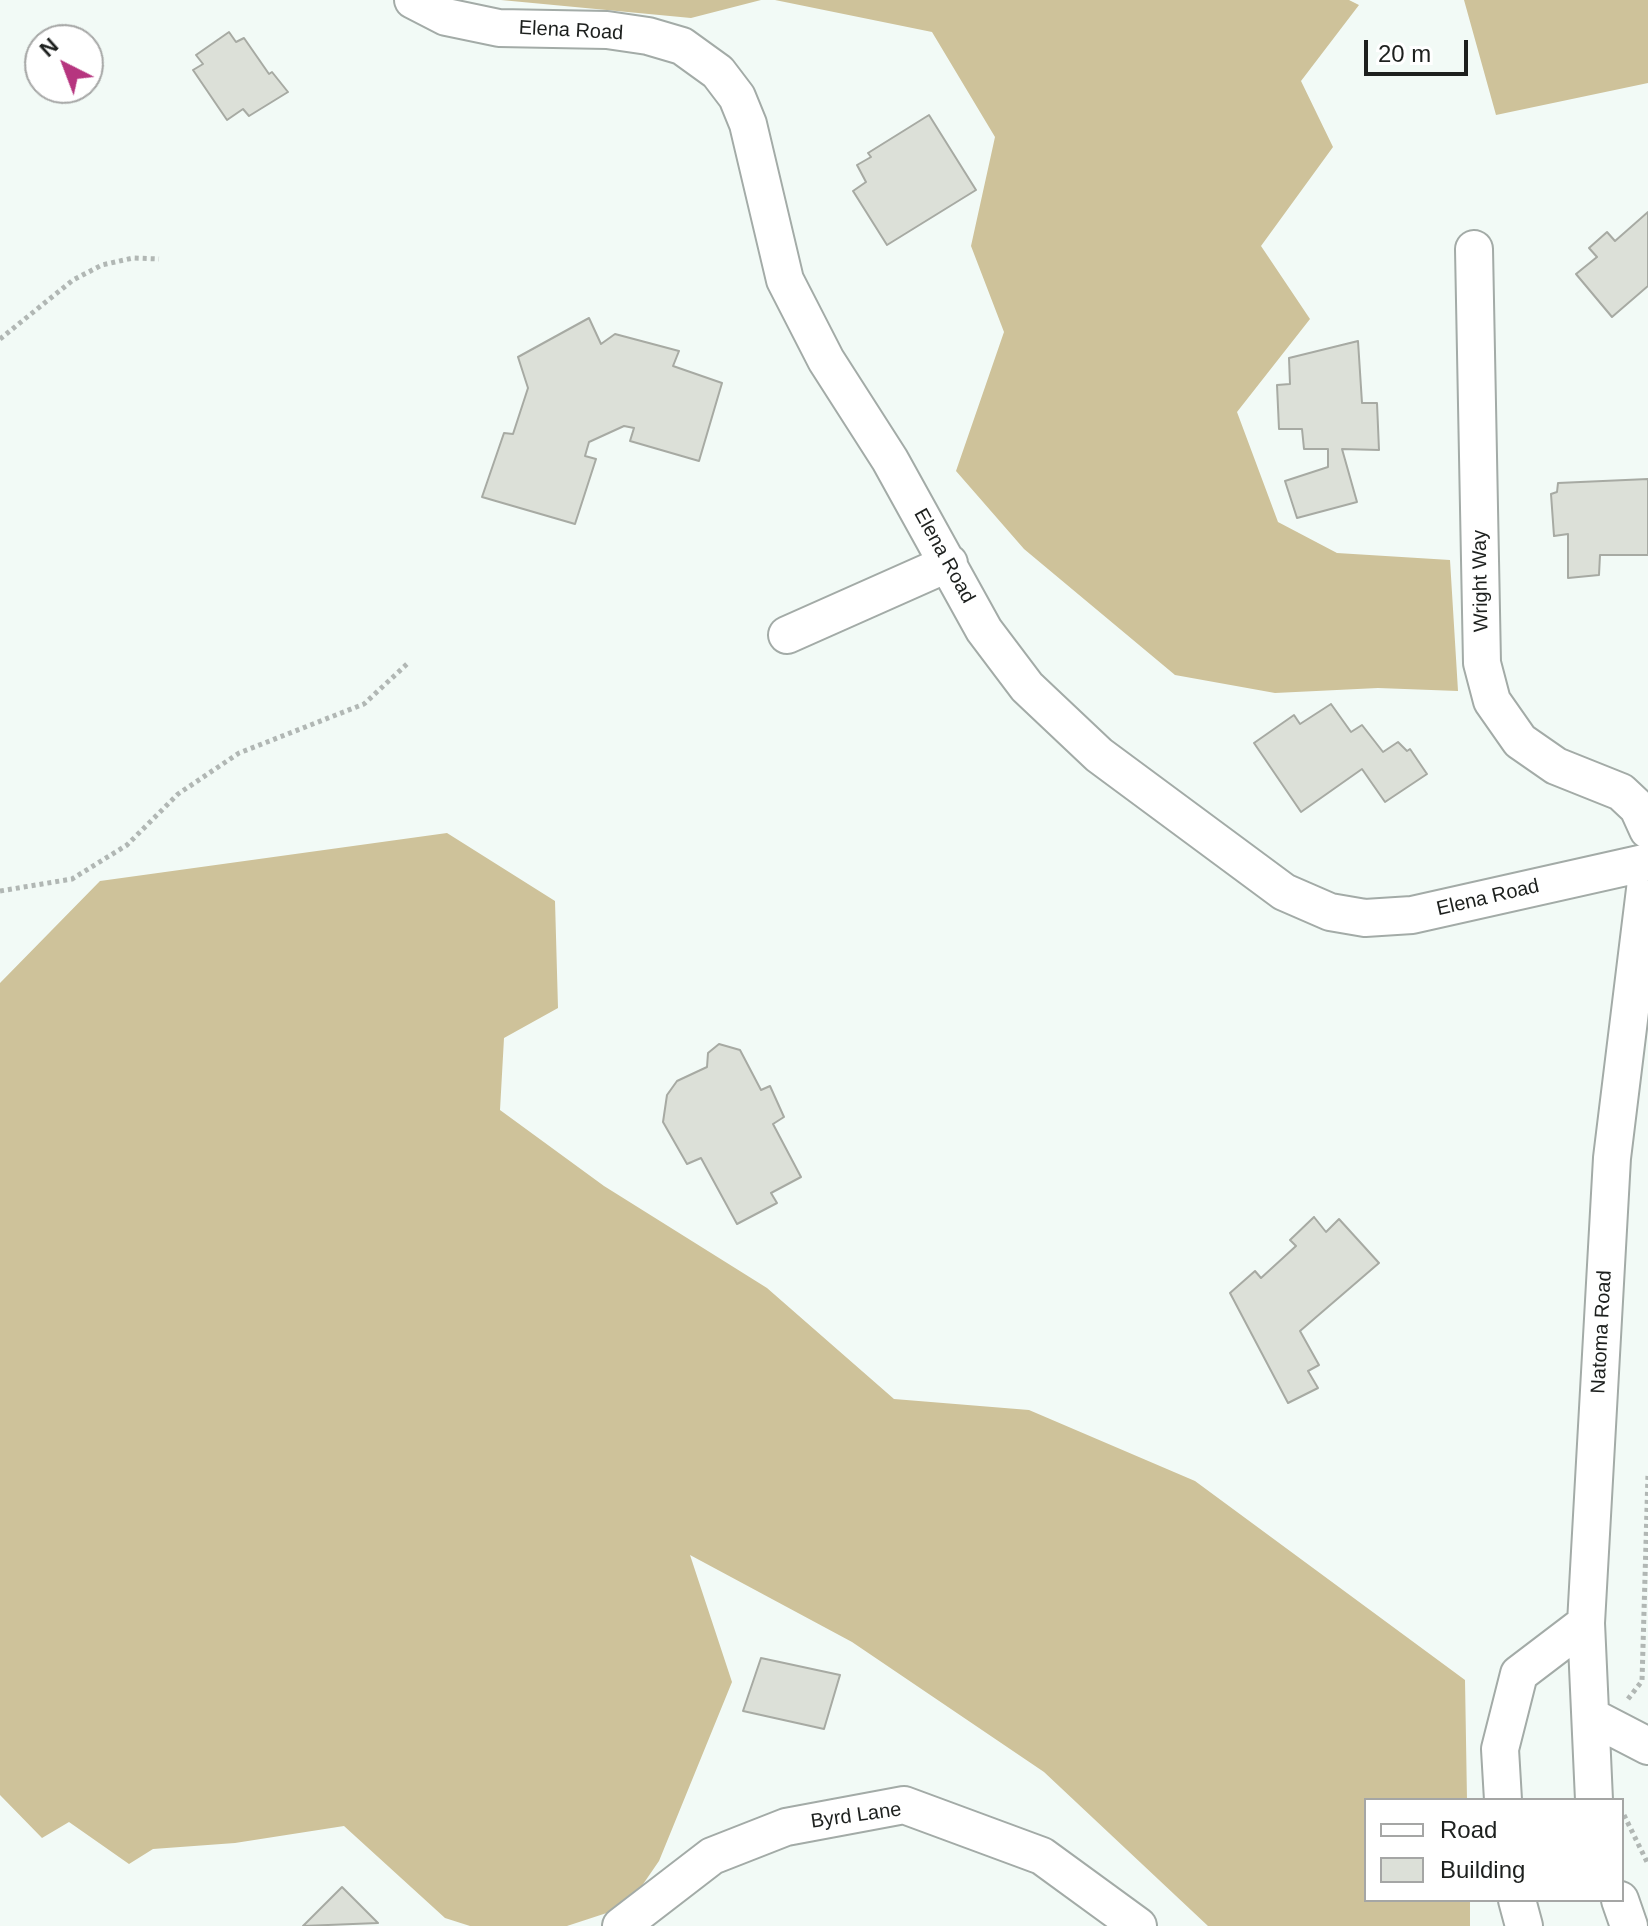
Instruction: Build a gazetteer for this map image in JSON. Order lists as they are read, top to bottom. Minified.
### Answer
{"streets":{"street":["Elena Road","Wright Way","Natoma Road","Byrd Lane"]},"crossings":[["Elena Road","Natoma Road"]],"legend":["Road","Building"],"scale_bar":"20 m","north":"top left"}
